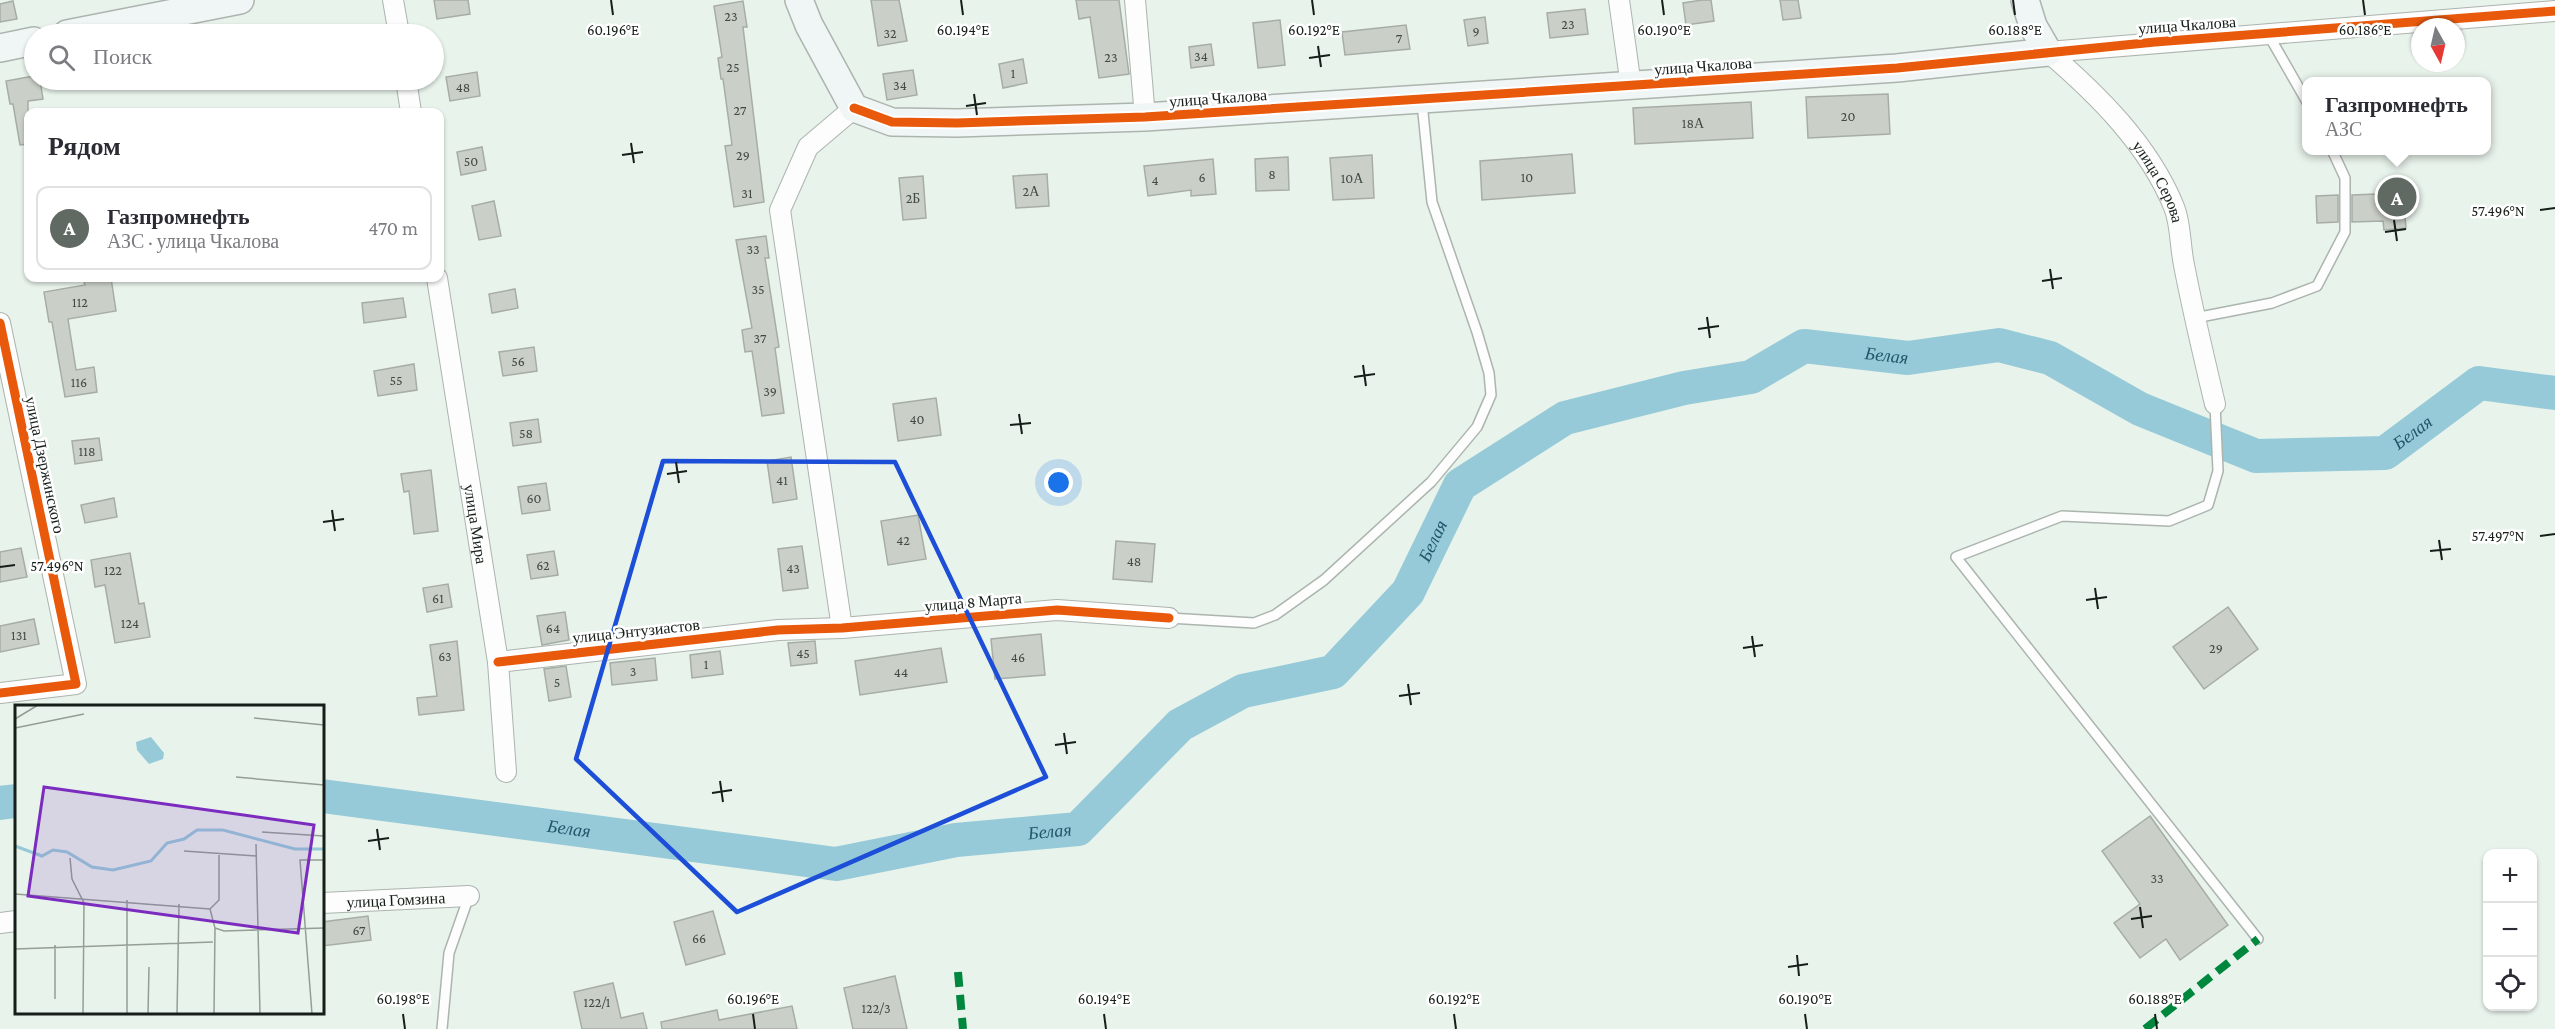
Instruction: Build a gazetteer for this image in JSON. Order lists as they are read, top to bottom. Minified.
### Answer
{"streets":{"street":["улица Чкалова","улица Серова","улица Дзержинского","улица Мира","улица 8 Марта","улица Энтузиастов","улица Гомзина"]},"crossings":[["улица Чкалова","улица Серова"],["улица Мира","улица Энтузиастов"],["улица 8 Марта","улица Энтузиастов"]],"water":["Белая"],"house_numbers":["23","23","9","32","7","34","23","25","1","34","48","27","20","18А","29","50","8","6","10","10А","4","2А","31","2Б","33","35","112","37","56","55","116","39","40","58","118","41","60","42","48","62","43","122","61","124","64","131","29","45","63","46","1","3","44","5","33","67","66","122/1","122/3"],"north":"bottom","page":{"search":"Поиск","popup":["Газпромнефть","АЗС"],"heading":"Рядом","pins":"A","list":[{"mark":"A","name":"Газпромнефть","note":"АЗС · улица Чкалова","value":"470 m"}],"map_buttons":["+","−"]},"coordinates":["60.196°E","60.194°E","60.192°E","60.190°E","60.188°E","60.186°E","57.496°N","57.497°N","60.198°E"]}
